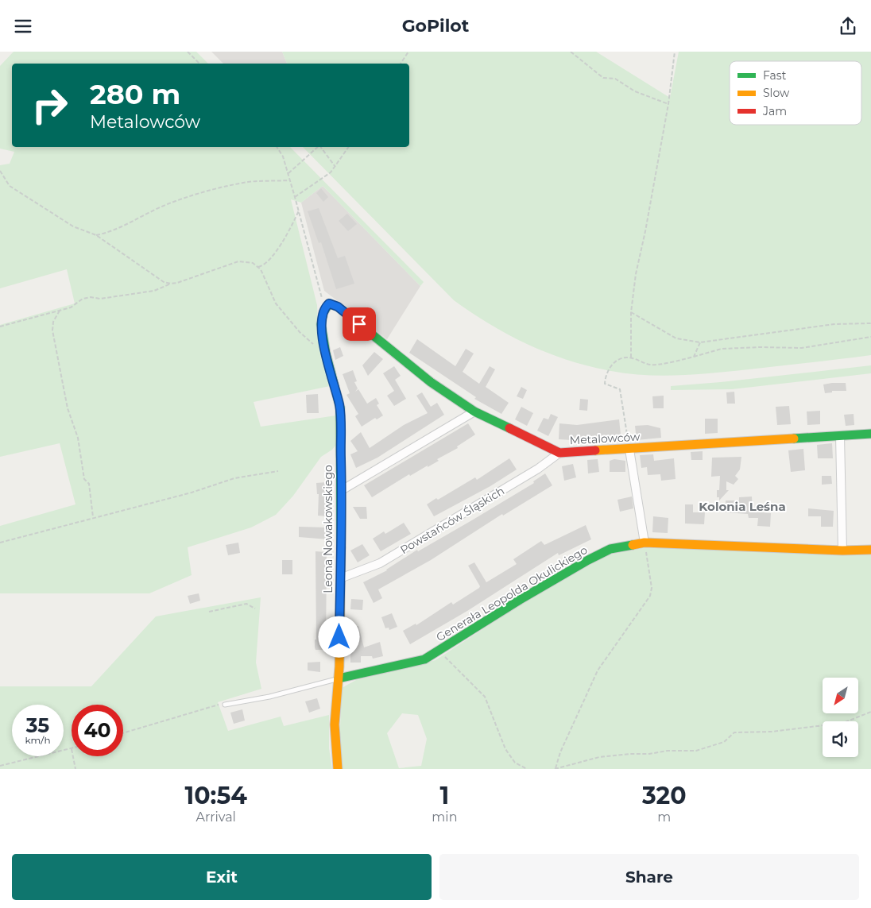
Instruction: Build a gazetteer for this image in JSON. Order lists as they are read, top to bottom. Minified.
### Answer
{"streets":{"street":["Metalowców","Powstańców Śląskich","Leona Nowakowskiego","Generała Leopolda Okulickiego"]},"crossings":[["Metalowców","Powstańców Śląskich"],["Metalowców","Leona Nowakowskiego"],["Powstańców Śląskich","Leona Nowakowskiego"],["Leona Nowakowskiego","Generała Leopolda Okulickiego"]],"districts":["Kolonia Leśna"],"legend":["Fast","Slow","Jam"],"north":"bottom left","page":{"header":"GoPilot","turn":["280 m","Metalowców"],"speed":"35 km/h","limit":"40","eta":["10:54","Arrival","1","min","320","m"],"buttons":["Exit","Share"]}}
